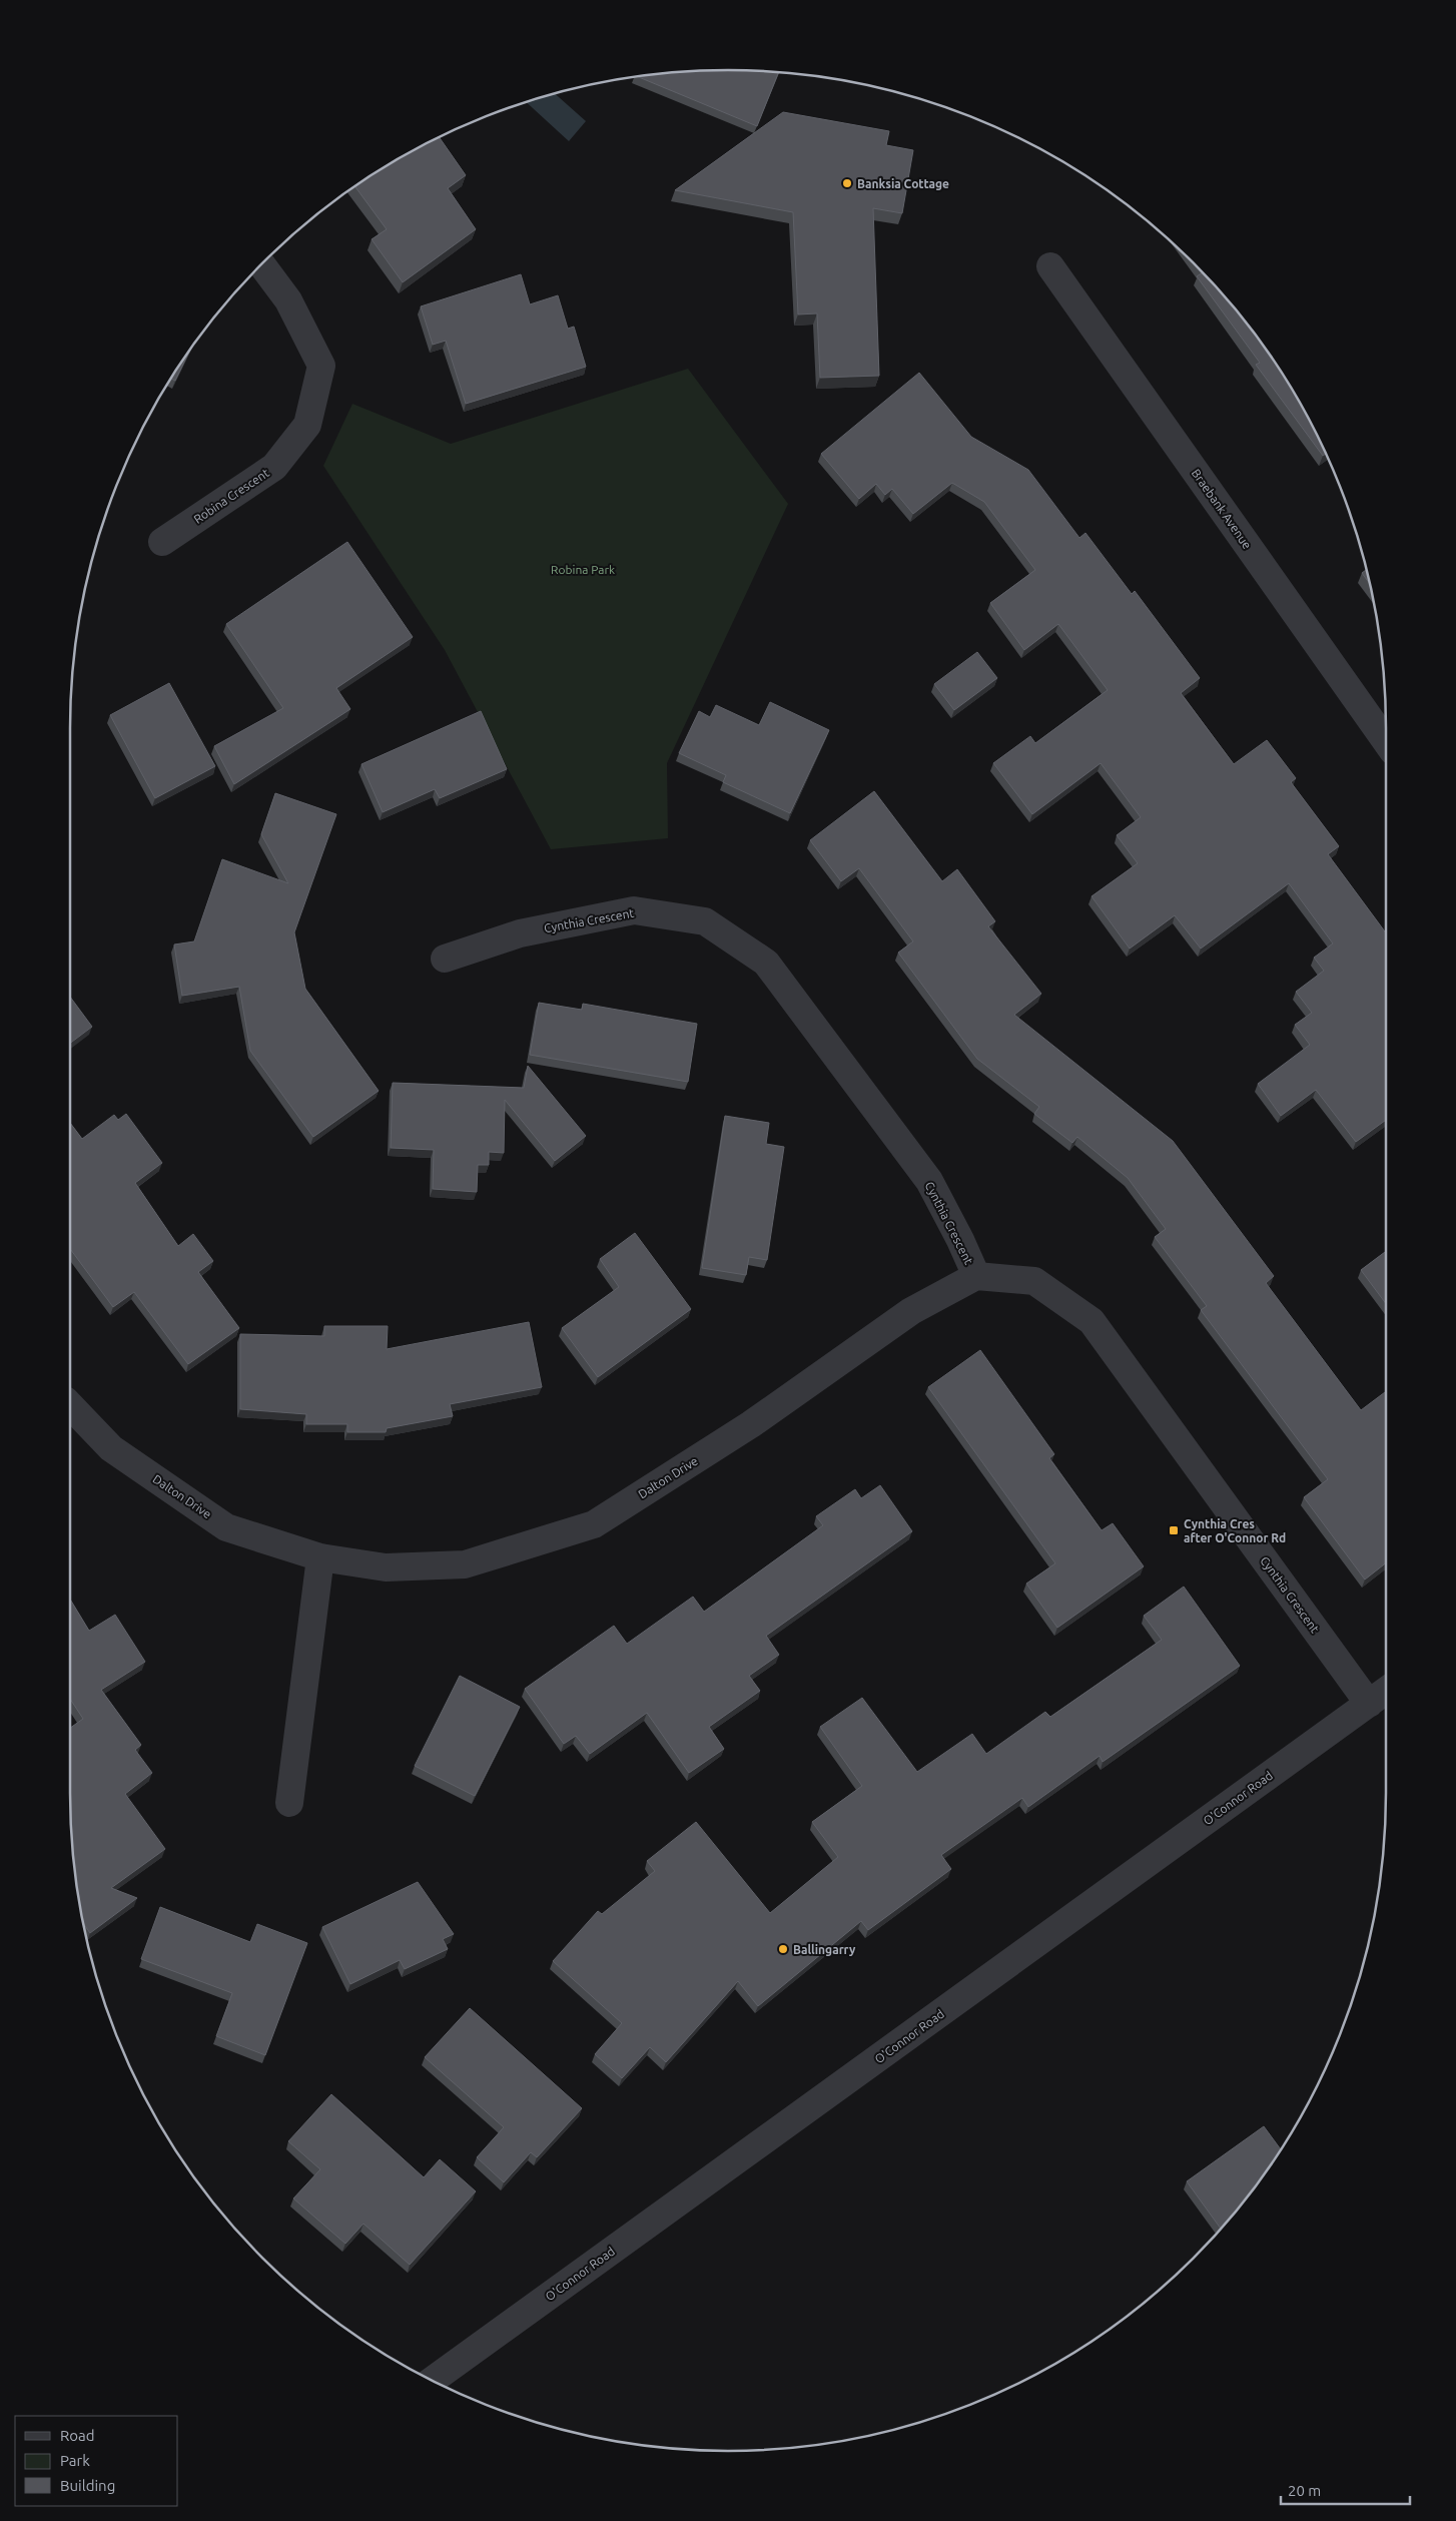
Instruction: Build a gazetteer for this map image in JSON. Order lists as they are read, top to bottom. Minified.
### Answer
{"streets":{"street":["Robina Crescent","Braebank Avenue","Cynthia Crescent","Dalton Drive","O'Connor Road"]},"crossings":[["Cynthia Crescent","Dalton Drive"],["Cynthia Crescent","O'Connor Road"]],"parks":["Robina Park"],"places":{"other":["Banksia Cottage","Ballingarry"],"transit":["Cynthia Cres after O'Connor Rd"]},"legend":["Road","Park","Building"],"scale_bar":"20 m"}
